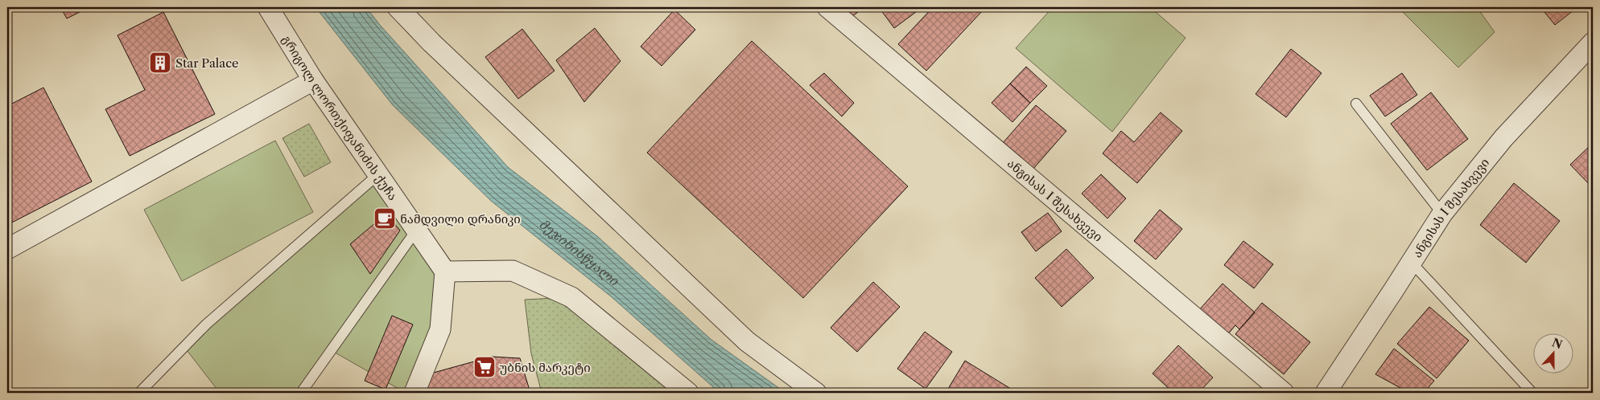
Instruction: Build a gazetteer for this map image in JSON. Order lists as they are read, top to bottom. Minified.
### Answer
{"streets":{"street":["გრიგოლ ლორთქიფანიძის ქუჩა","ანგისას I შესახვევი"]},"water":["მეჯინისწყალი"],"places":{"building":["Star Palace"],"cafe":["ნამდვილი დრანიკი"],"supermarket":["უბნის მარკეტი"]},"north":"top"}
